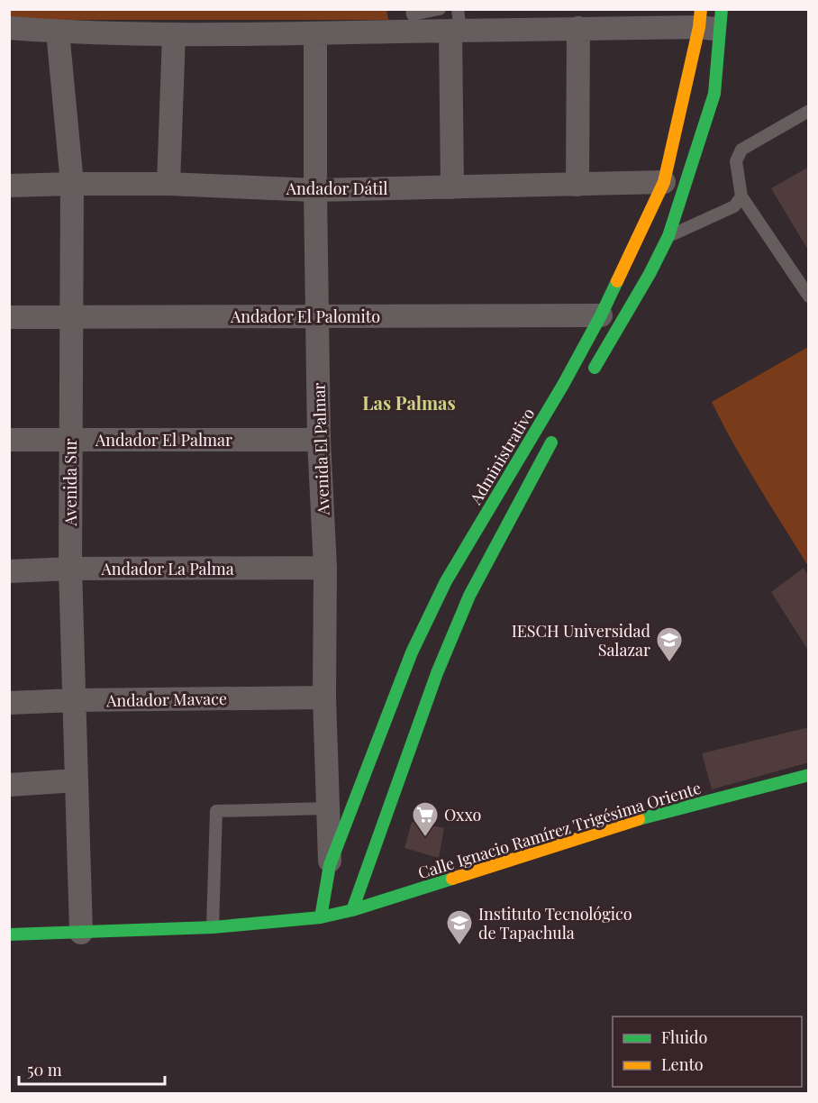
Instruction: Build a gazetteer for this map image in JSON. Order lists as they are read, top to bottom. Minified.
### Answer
{"streets":{"street":["Andador Dátil","Andador El Palomito","Andador El Palmar","Avenida El Palmar","Administrativo","Avenida Sur","Andador La Palma","Andador Mavace","Calle Ignacio Ramírez Trigésima Oriente"]},"crossings":[["Andador Dátil","Avenida El Palmar"],["Andador Dátil","Administrativo"],["Andador Dátil","Avenida Sur"],["Andador El Palomito","Avenida El Palmar"],["Andador El Palomito","Administrativo"],["Andador El Palomito","Avenida Sur"],["Andador El Palmar","Avenida El Palmar"],["Andador El Palmar","Avenida Sur"],["Avenida El Palmar","Administrativo"],["Avenida El Palmar","Andador La Palma"],["Avenida El Palmar","Andador Mavace"],["Administrativo","Calle Ignacio Ramírez Trigésima Oriente"],["Avenida Sur","Andador La Palma"],["Avenida Sur","Andador Mavace"],["Avenida Sur","Calle Ignacio Ramírez Trigésima Oriente"]],"districts":["Las Palmas"],"places":{"school or university":["IESCH Universidad Salazar","Instituto Tecnológico de Tapachula"],"supermarket":["Oxxo"]},"legend":["Fluido","Lento"],"scale_bar":"50 m"}
